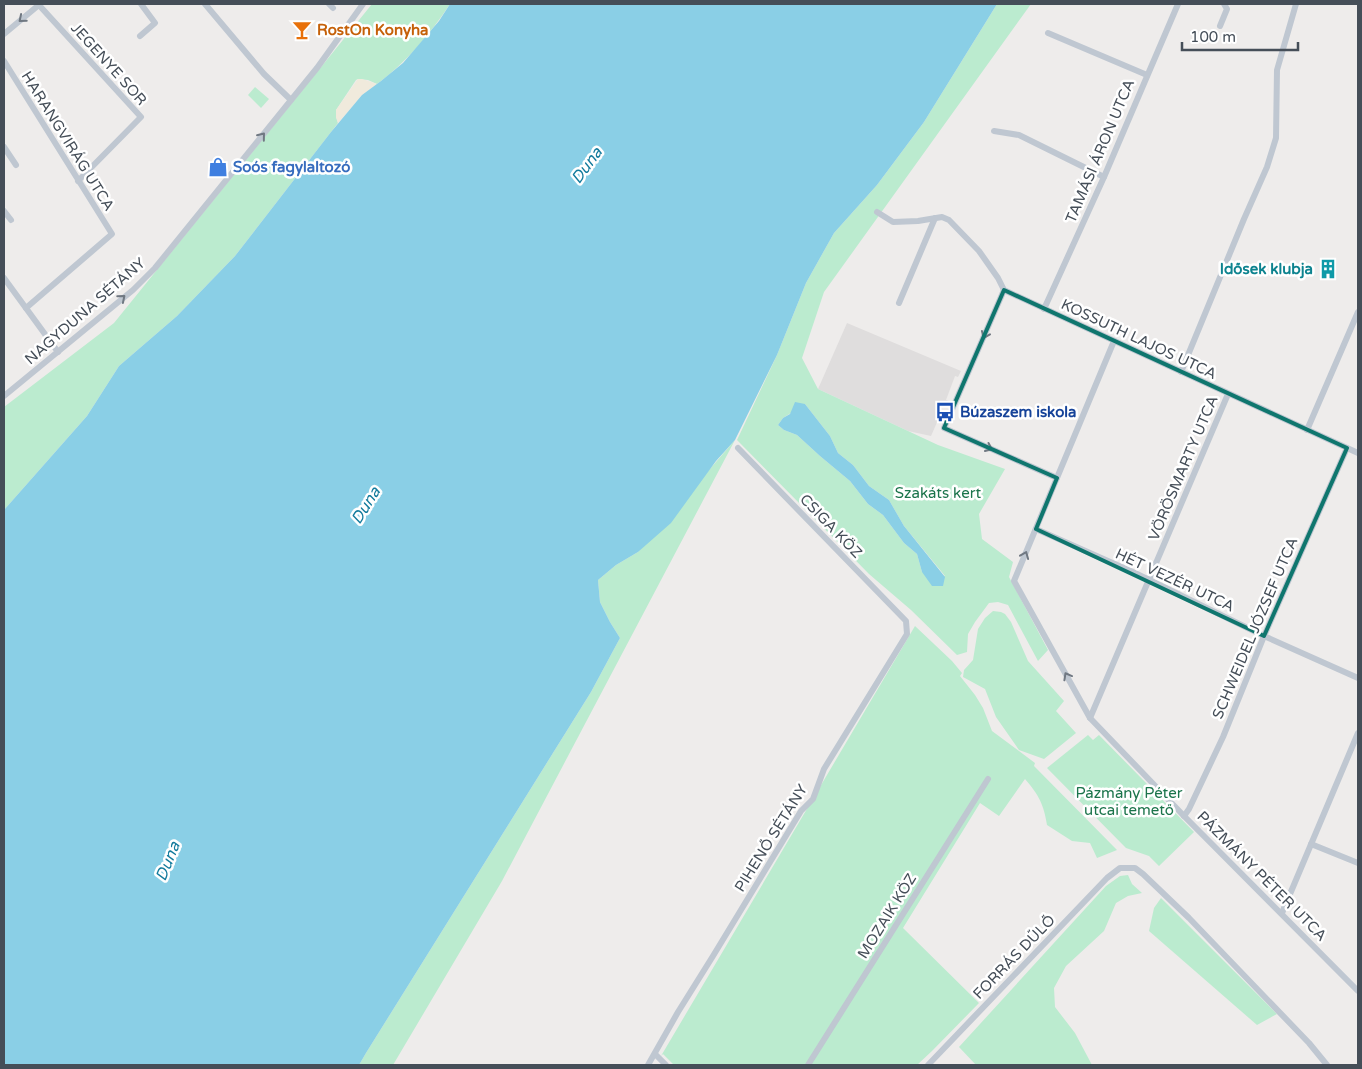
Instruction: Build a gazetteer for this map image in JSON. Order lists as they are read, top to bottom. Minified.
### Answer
{"streets":{"street":["JEGENYE SOR","HARANGVIRÁG UTCA","TAMÁSI ÁRON UTCA","NAGYDUNA SÉTÁNY","KOSSUTH LAJOS UTCA","VÖRÖSMARTY UTCA","CSIGA KÖZ","HÉT VEZÉR UTCA","SCHWEIDEL JÓZSEF UTCA","PIHENŐ SÉTÁNY","PÁZMÁNY PÉTER UTCA","MOZAIK KÖZ","FORRÁS DŰLŐ"]},"crossings":[["JEGENYE SOR","HARANGVIRÁG UTCA"],["TAMÁSI ÁRON UTCA","KOSSUTH LAJOS UTCA"],["KOSSUTH LAJOS UTCA","VÖRÖSMARTY UTCA"],["KOSSUTH LAJOS UTCA","SCHWEIDEL JÓZSEF UTCA"],["VÖRÖSMARTY UTCA","HÉT VEZÉR UTCA"],["VÖRÖSMARTY UTCA","PÁZMÁNY PÉTER UTCA"],["CSIGA KÖZ","PIHENŐ SÉTÁNY"],["HÉT VEZÉR UTCA","SCHWEIDEL JÓZSEF UTCA"],["HÉT VEZÉR UTCA","PÁZMÁNY PÉTER UTCA"],["SCHWEIDEL JÓZSEF UTCA","PÁZMÁNY PÉTER UTCA"]],"one_way":["NAGYDUNA SÉTÁNY"],"water":["Duna"],"parks":["Szakáts kert","Pázmány Péter utcai temető"],"places":{"bar":["RostOn Konyha"],"shop":["Soós fagylaltozó"],"building":["Idősek klubja"],"bus stop":["Búzaszem iskola"]},"scale_bar":"100 m"}
